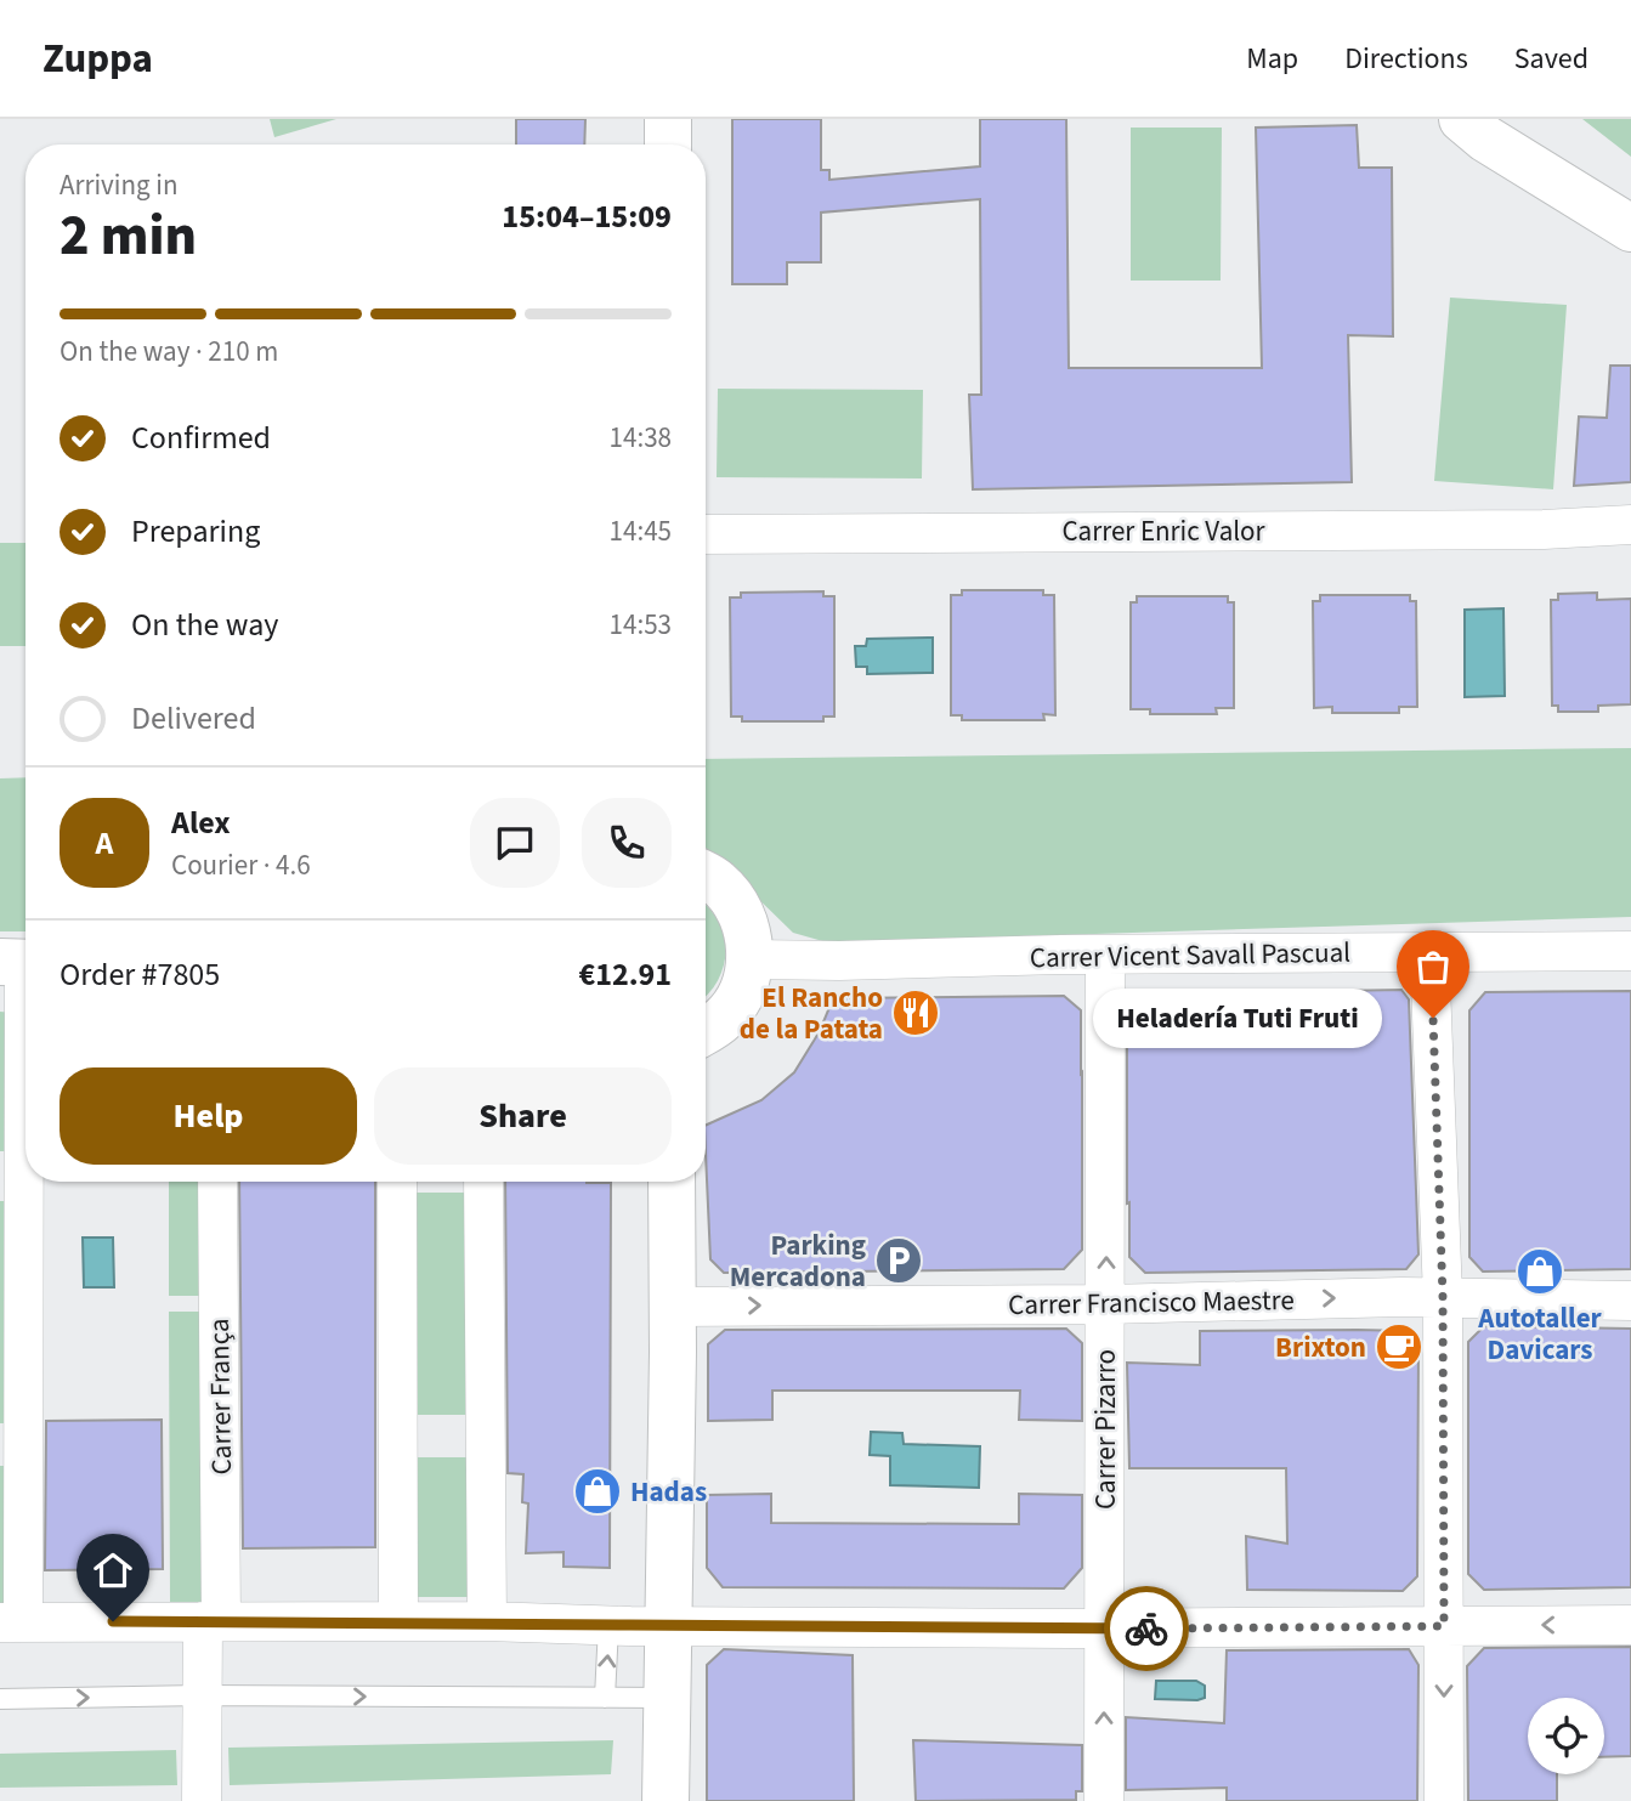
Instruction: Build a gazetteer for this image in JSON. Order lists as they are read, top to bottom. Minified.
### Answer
{"streets":{"street":["Carrer Enric Valor","Carrer Vicent Savall Pascual","Carrer Francisco Maestre","Carrer França","Carrer Pizarro"]},"crossings":[["Carrer Vicent Savall Pascual","Carrer Pizarro"],["Carrer Francisco Maestre","Carrer Pizarro"]],"places":{"restaurant":["El Rancho de la Patata"],"other":["Heladería Tuti Fruti"],"parking":["Parking Mercadona"],"shop":["Autotaller Davicars","Hadas"],"cafe":["Brixton"]},"page":{"header":"Zuppa","nav":["Map","Directions","Saved"],"heading":["2 min","Arriving in","15:04–15:09"],"panel":["Alex","Courier · 4.6","Order #7805","€12.91"],"bar":"On the way · 210 m","list":[["Confirmed","14:38"],["Preparing","14:45"],["On the way","14:53"],"Delivered"],"round":"A","bubble":"Heladería Tuti Fruti","buttons":["Help","Share"]}}
